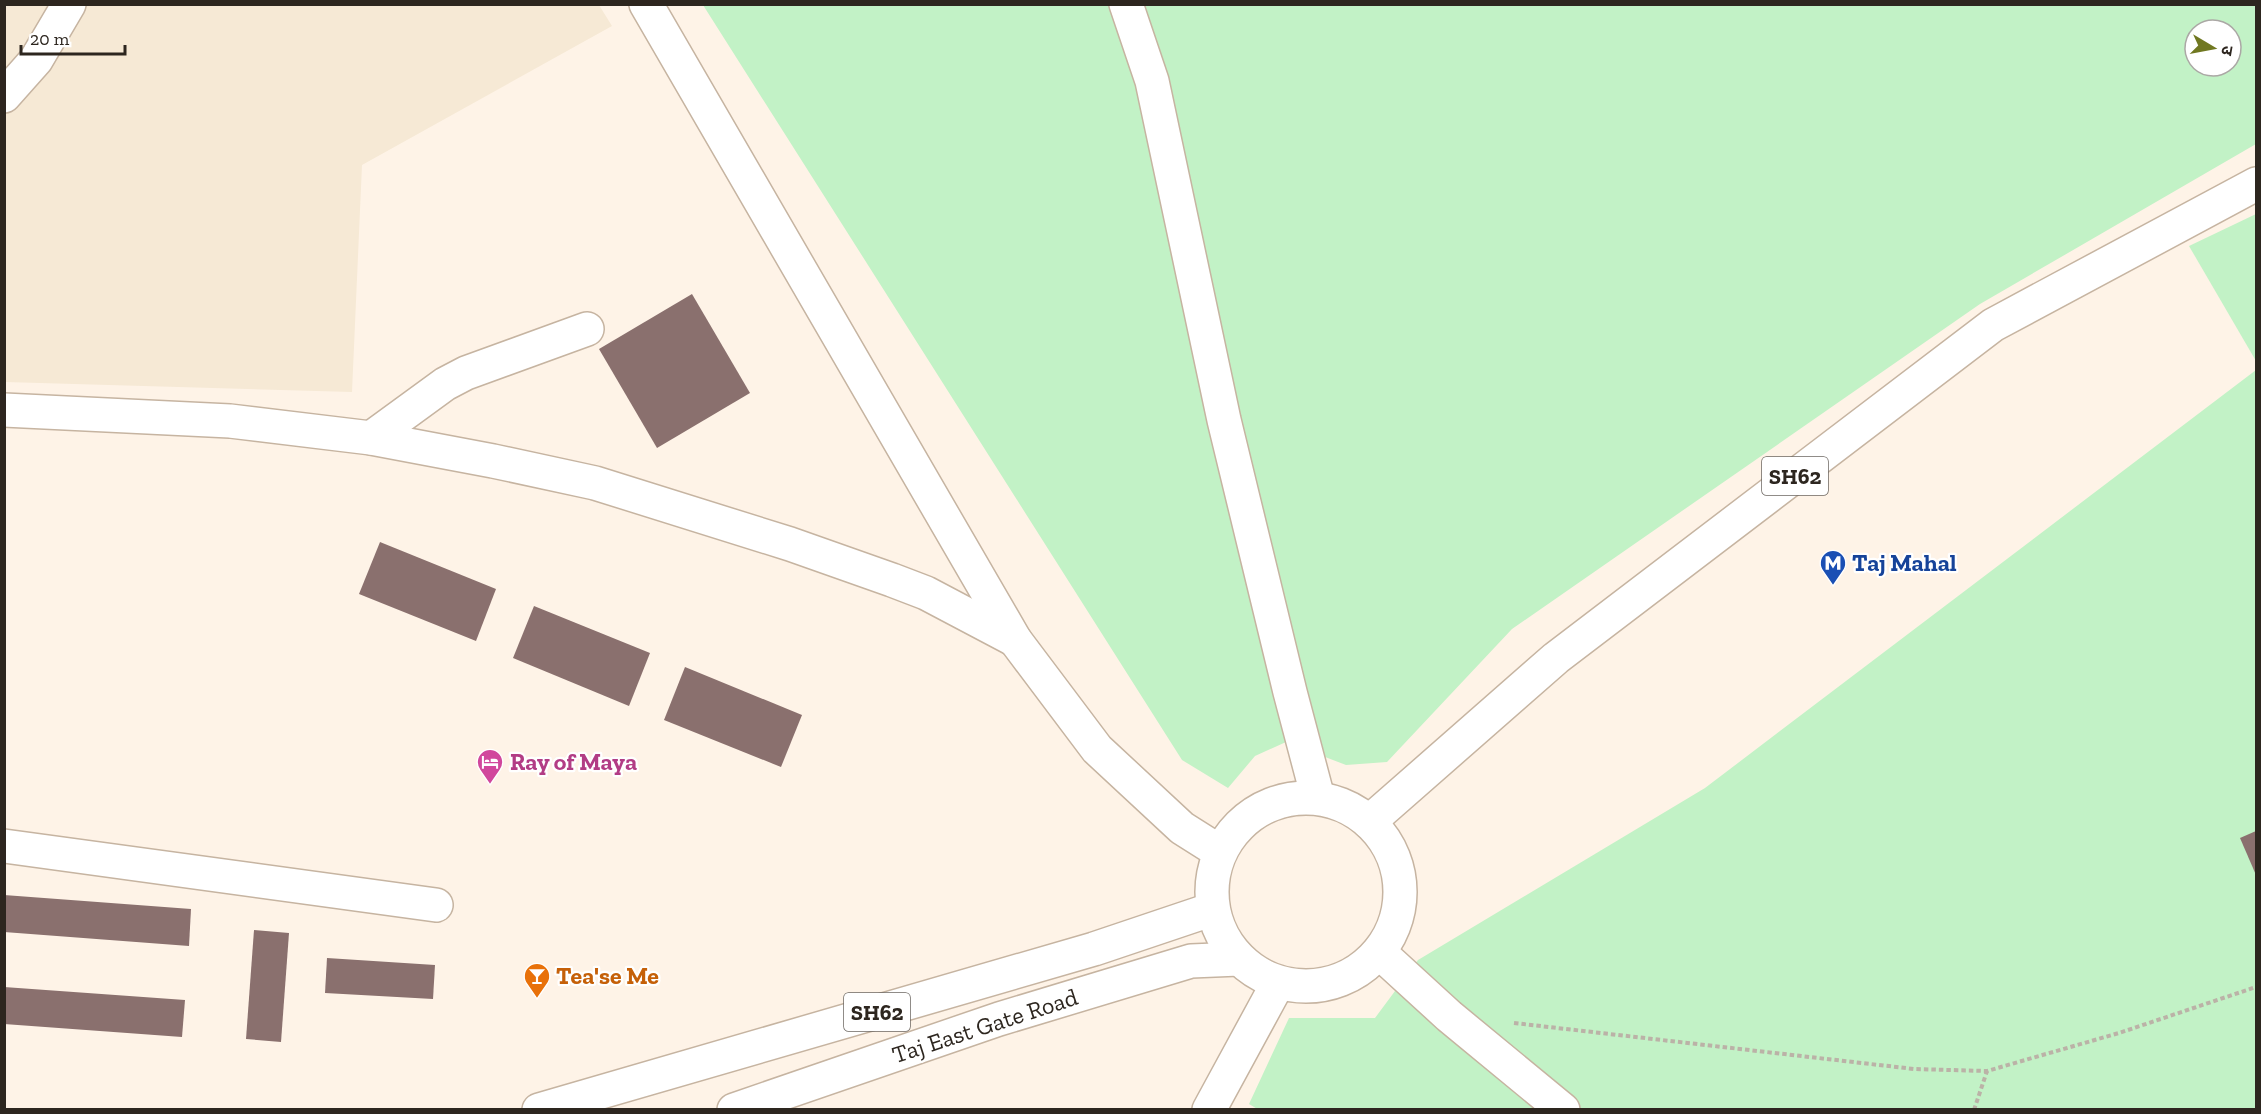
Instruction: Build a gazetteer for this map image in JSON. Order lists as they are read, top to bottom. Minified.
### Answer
{"streets":{"street":["SH62","Taj East Gate Road"]},"crossings":[["SH62","Taj East Gate Road"]],"places":{"metro station":["Taj Mahal"],"hotel":["Ray of Maya"],"bar":["Tea'se Me"]},"scale_bar":"20 m","north":"right"}
